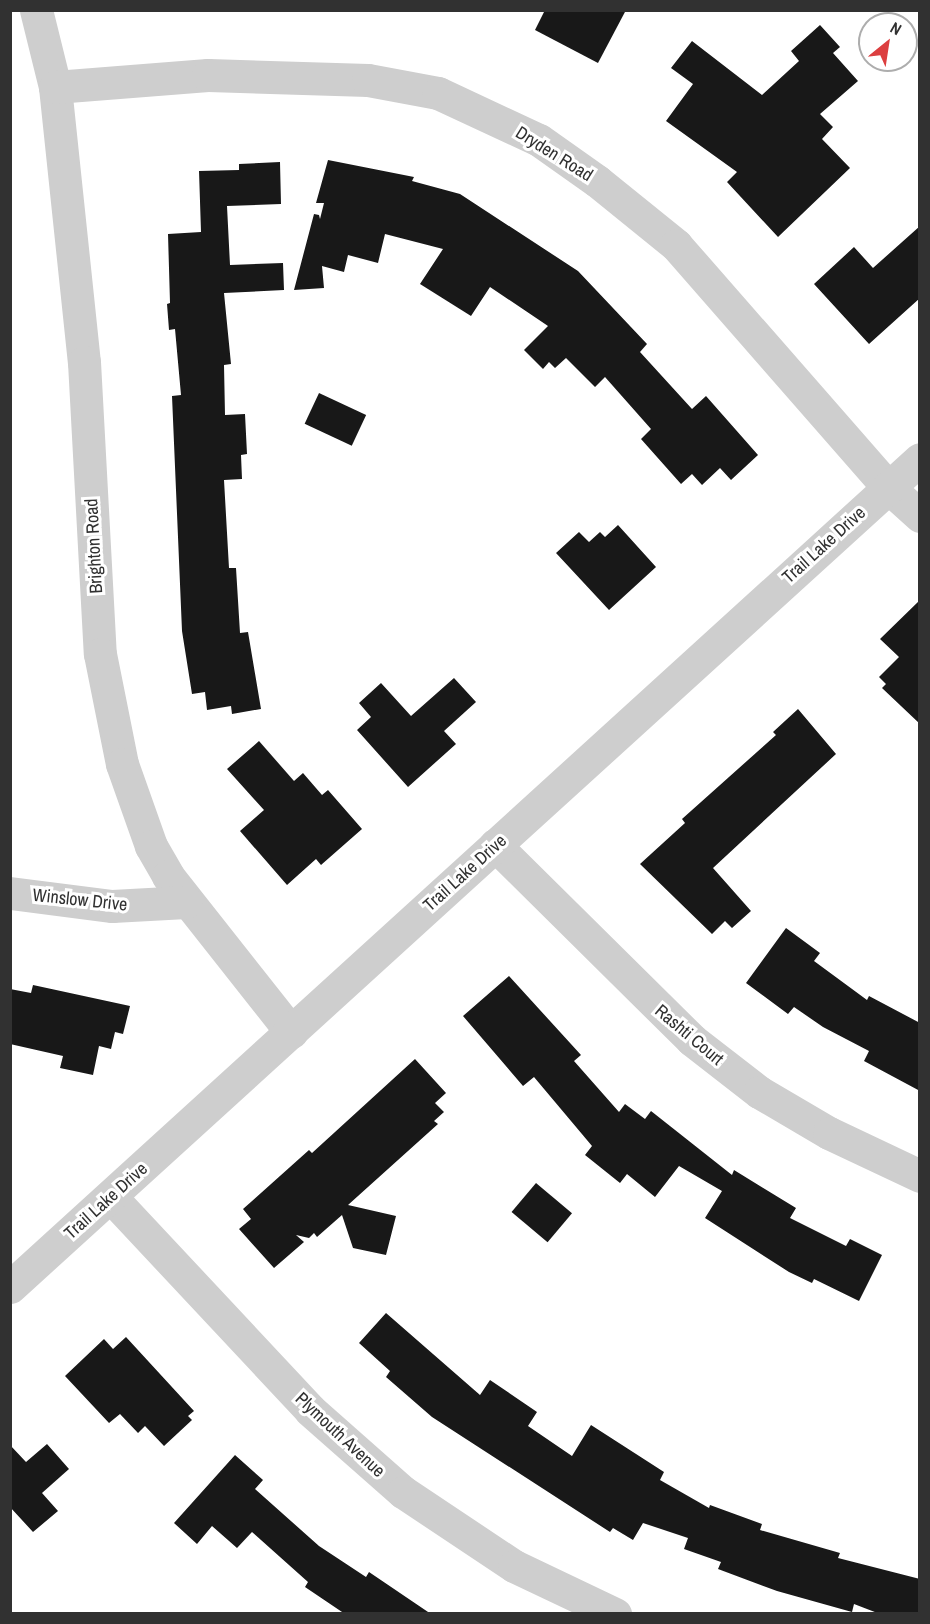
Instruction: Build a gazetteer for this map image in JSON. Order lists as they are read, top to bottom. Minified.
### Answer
{"streets":{"street":["Dryden Road","Trail Lake Drive","Brighton Road","Winslow Drive","Rashti Court","Plymouth Avenue"]},"crossings":[["Dryden Road","Trail Lake Drive"],["Dryden Road","Brighton Road"],["Trail Lake Drive","Brighton Road"],["Trail Lake Drive","Rashti Court"],["Trail Lake Drive","Plymouth Avenue"],["Brighton Road","Winslow Drive"]],"north":"top right"}
